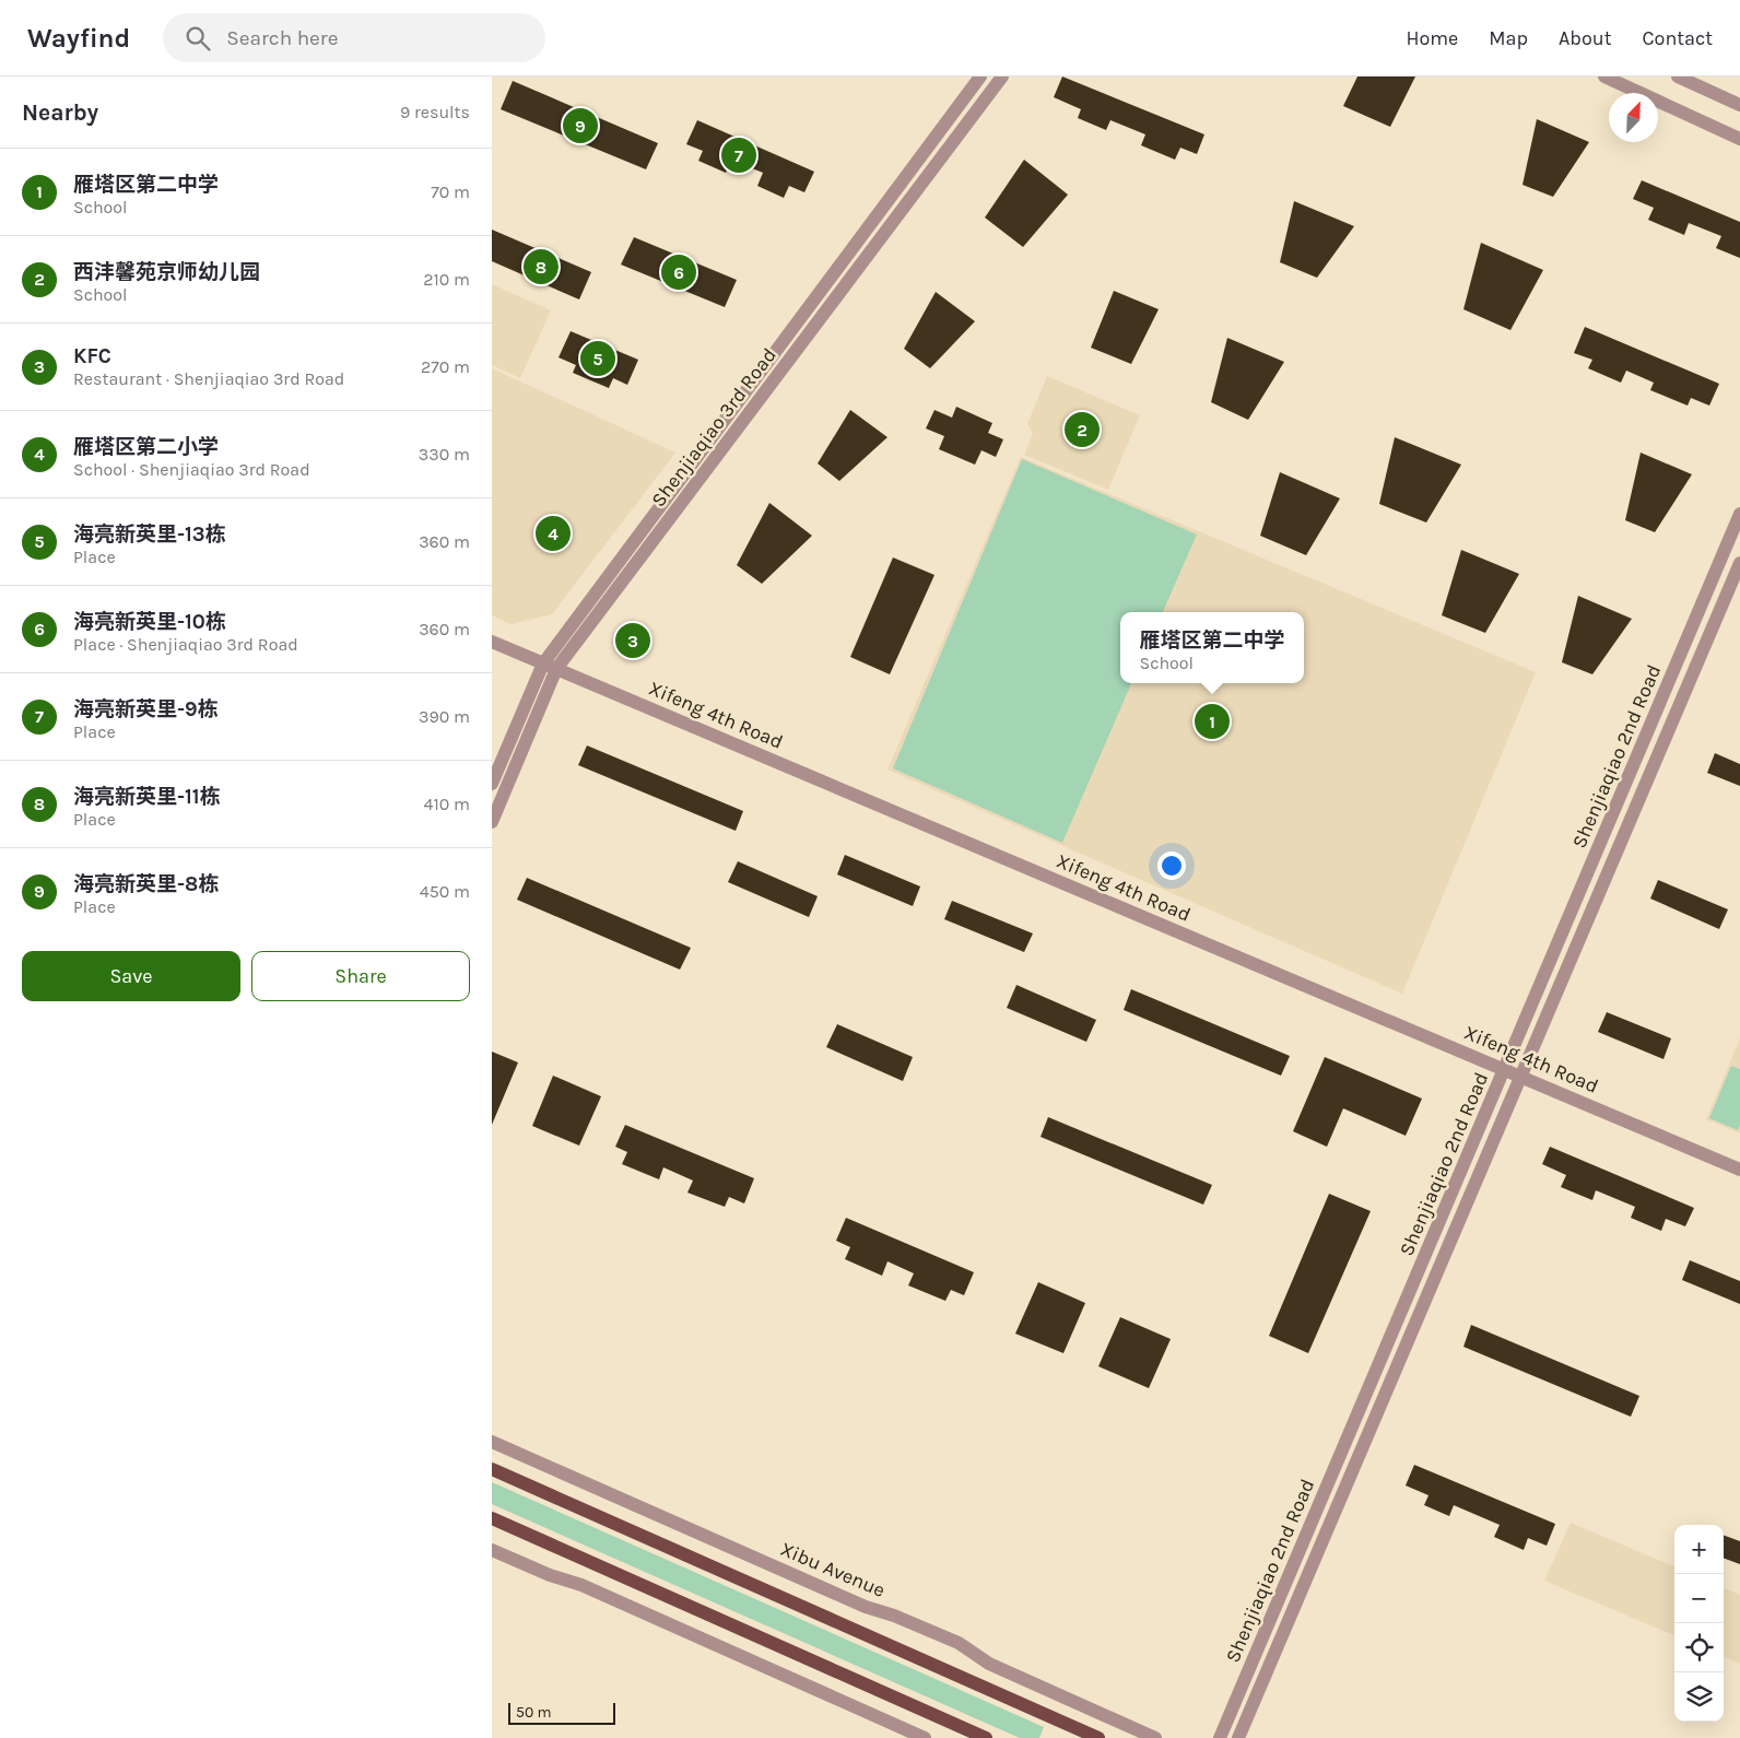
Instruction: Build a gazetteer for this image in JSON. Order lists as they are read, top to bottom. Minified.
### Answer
{"streets":{"street":["Shenjiaqiao 3rd Road","Xifeng 4th Road","Shenjiaqiao 2nd Road","Xibu Avenue"]},"crossings":[["Shenjiaqiao 3rd Road","Xifeng 4th Road"],["Xifeng 4th Road","Shenjiaqiao 2nd Road"]],"scale_bar":"50 m","north":"top right","page":{"header":"Wayfind","search":"Search here","nav":["Home","Map","About","Contact"],"heading":["Nearby","9 results"],"pins":["9","7","8","6","5","2","4","3","1"],"list":[{"mark":"1","name":"雁塔区第二中学","note":"School","value":"70 m"},{"mark":"2","name":"西沣馨苑京师幼儿园","note":"School","value":"210 m"},{"mark":"3","name":"KFC","note":"Restaurant · Shenjiaqiao 3rd Road","value":"270 m"},{"mark":"4","name":"雁塔区第二小学","note":"School · Shenjiaqiao 3rd Road","value":"330 m"},{"mark":"5","name":"海亮新英里-13栋","note":"Place","value":"360 m"},{"mark":"6","name":"海亮新英里-10栋","note":"Place · Shenjiaqiao 3rd Road","value":"360 m"},{"mark":"7","name":"海亮新英里-9栋","note":"Place","value":"390 m"},{"mark":"8","name":"海亮新英里-11栋","note":"Place","value":"410 m"},{"mark":"9","name":"海亮新英里-8栋","note":"Place","value":"450 m"}],"popup":["雁塔区第二中学","School"],"buttons":["Save","Share"],"map_buttons":["+","−"],"scale":"50 m"}}
